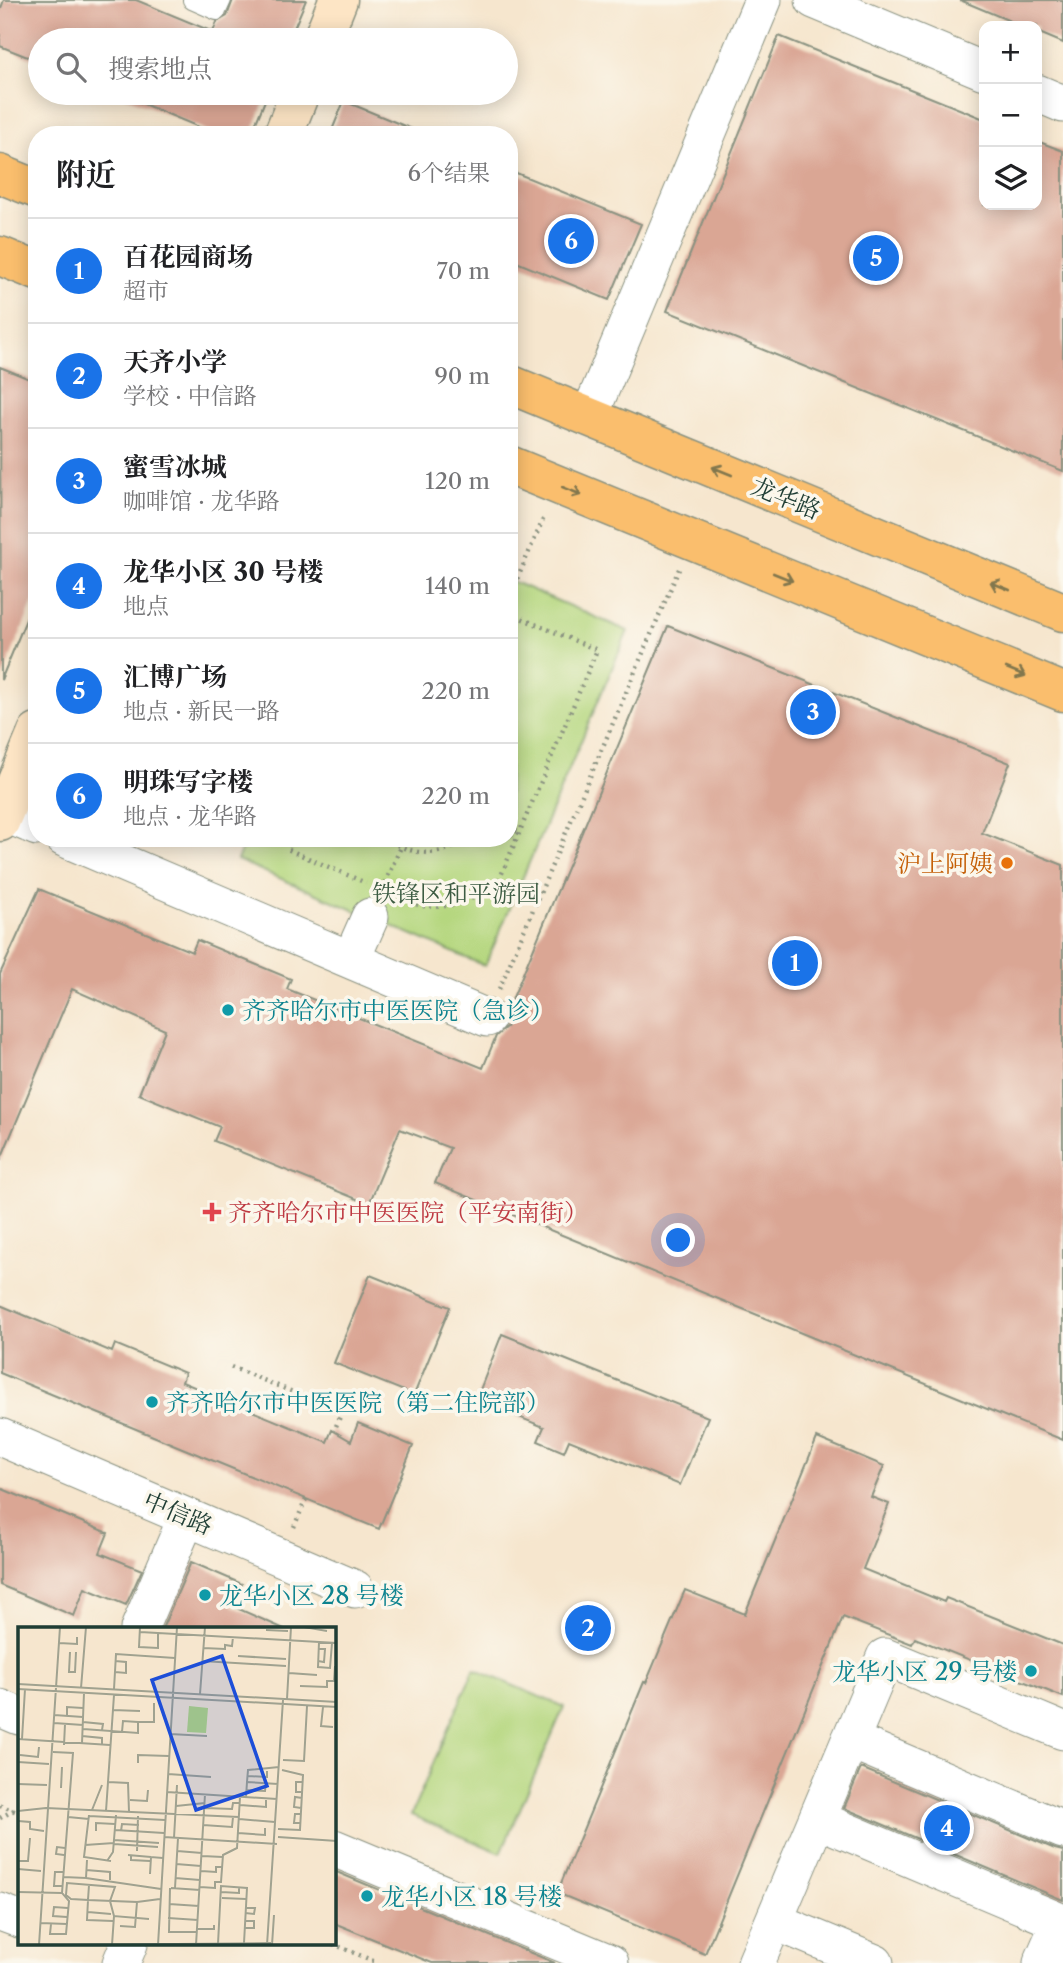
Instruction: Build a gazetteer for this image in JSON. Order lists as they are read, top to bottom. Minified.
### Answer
{"streets":{"main road":["龙华路"],"street":["中信路"]},"parks":["铁锋区和平游园"],"places":{"other":["沪上阿姨","齐齐哈尔市中医医院（急诊）","齐齐哈尔市中医医院（第二住院部）","龙华小区 28 号楼","龙华小区 29 号楼","龙华小区 18 号楼"],"health":["齐齐哈尔市中医医院（平安南街）"]},"page":{"map_buttons":["+","−"],"search":"搜索地点","heading":["附近","6个结果"],"pins":["6","5","3","1","2","4"],"list":[{"mark":"1","name":"百花园商场","note":"超市","value":"70 m"},{"mark":"2","name":"天齐小学","note":"学校 · 中信路","value":"90 m"},{"mark":"3","name":"蜜雪冰城","note":"咖啡馆 · 龙华路","value":"120 m"},{"mark":"4","name":"龙华小区 30 号楼","note":"地点","value":"140 m"},{"mark":"5","name":"汇博广场","note":"地点 · 新民一路","value":"220 m"},{"mark":"6","name":"明珠写字楼","note":"地点 · 龙华路","value":"220 m"}]}}
